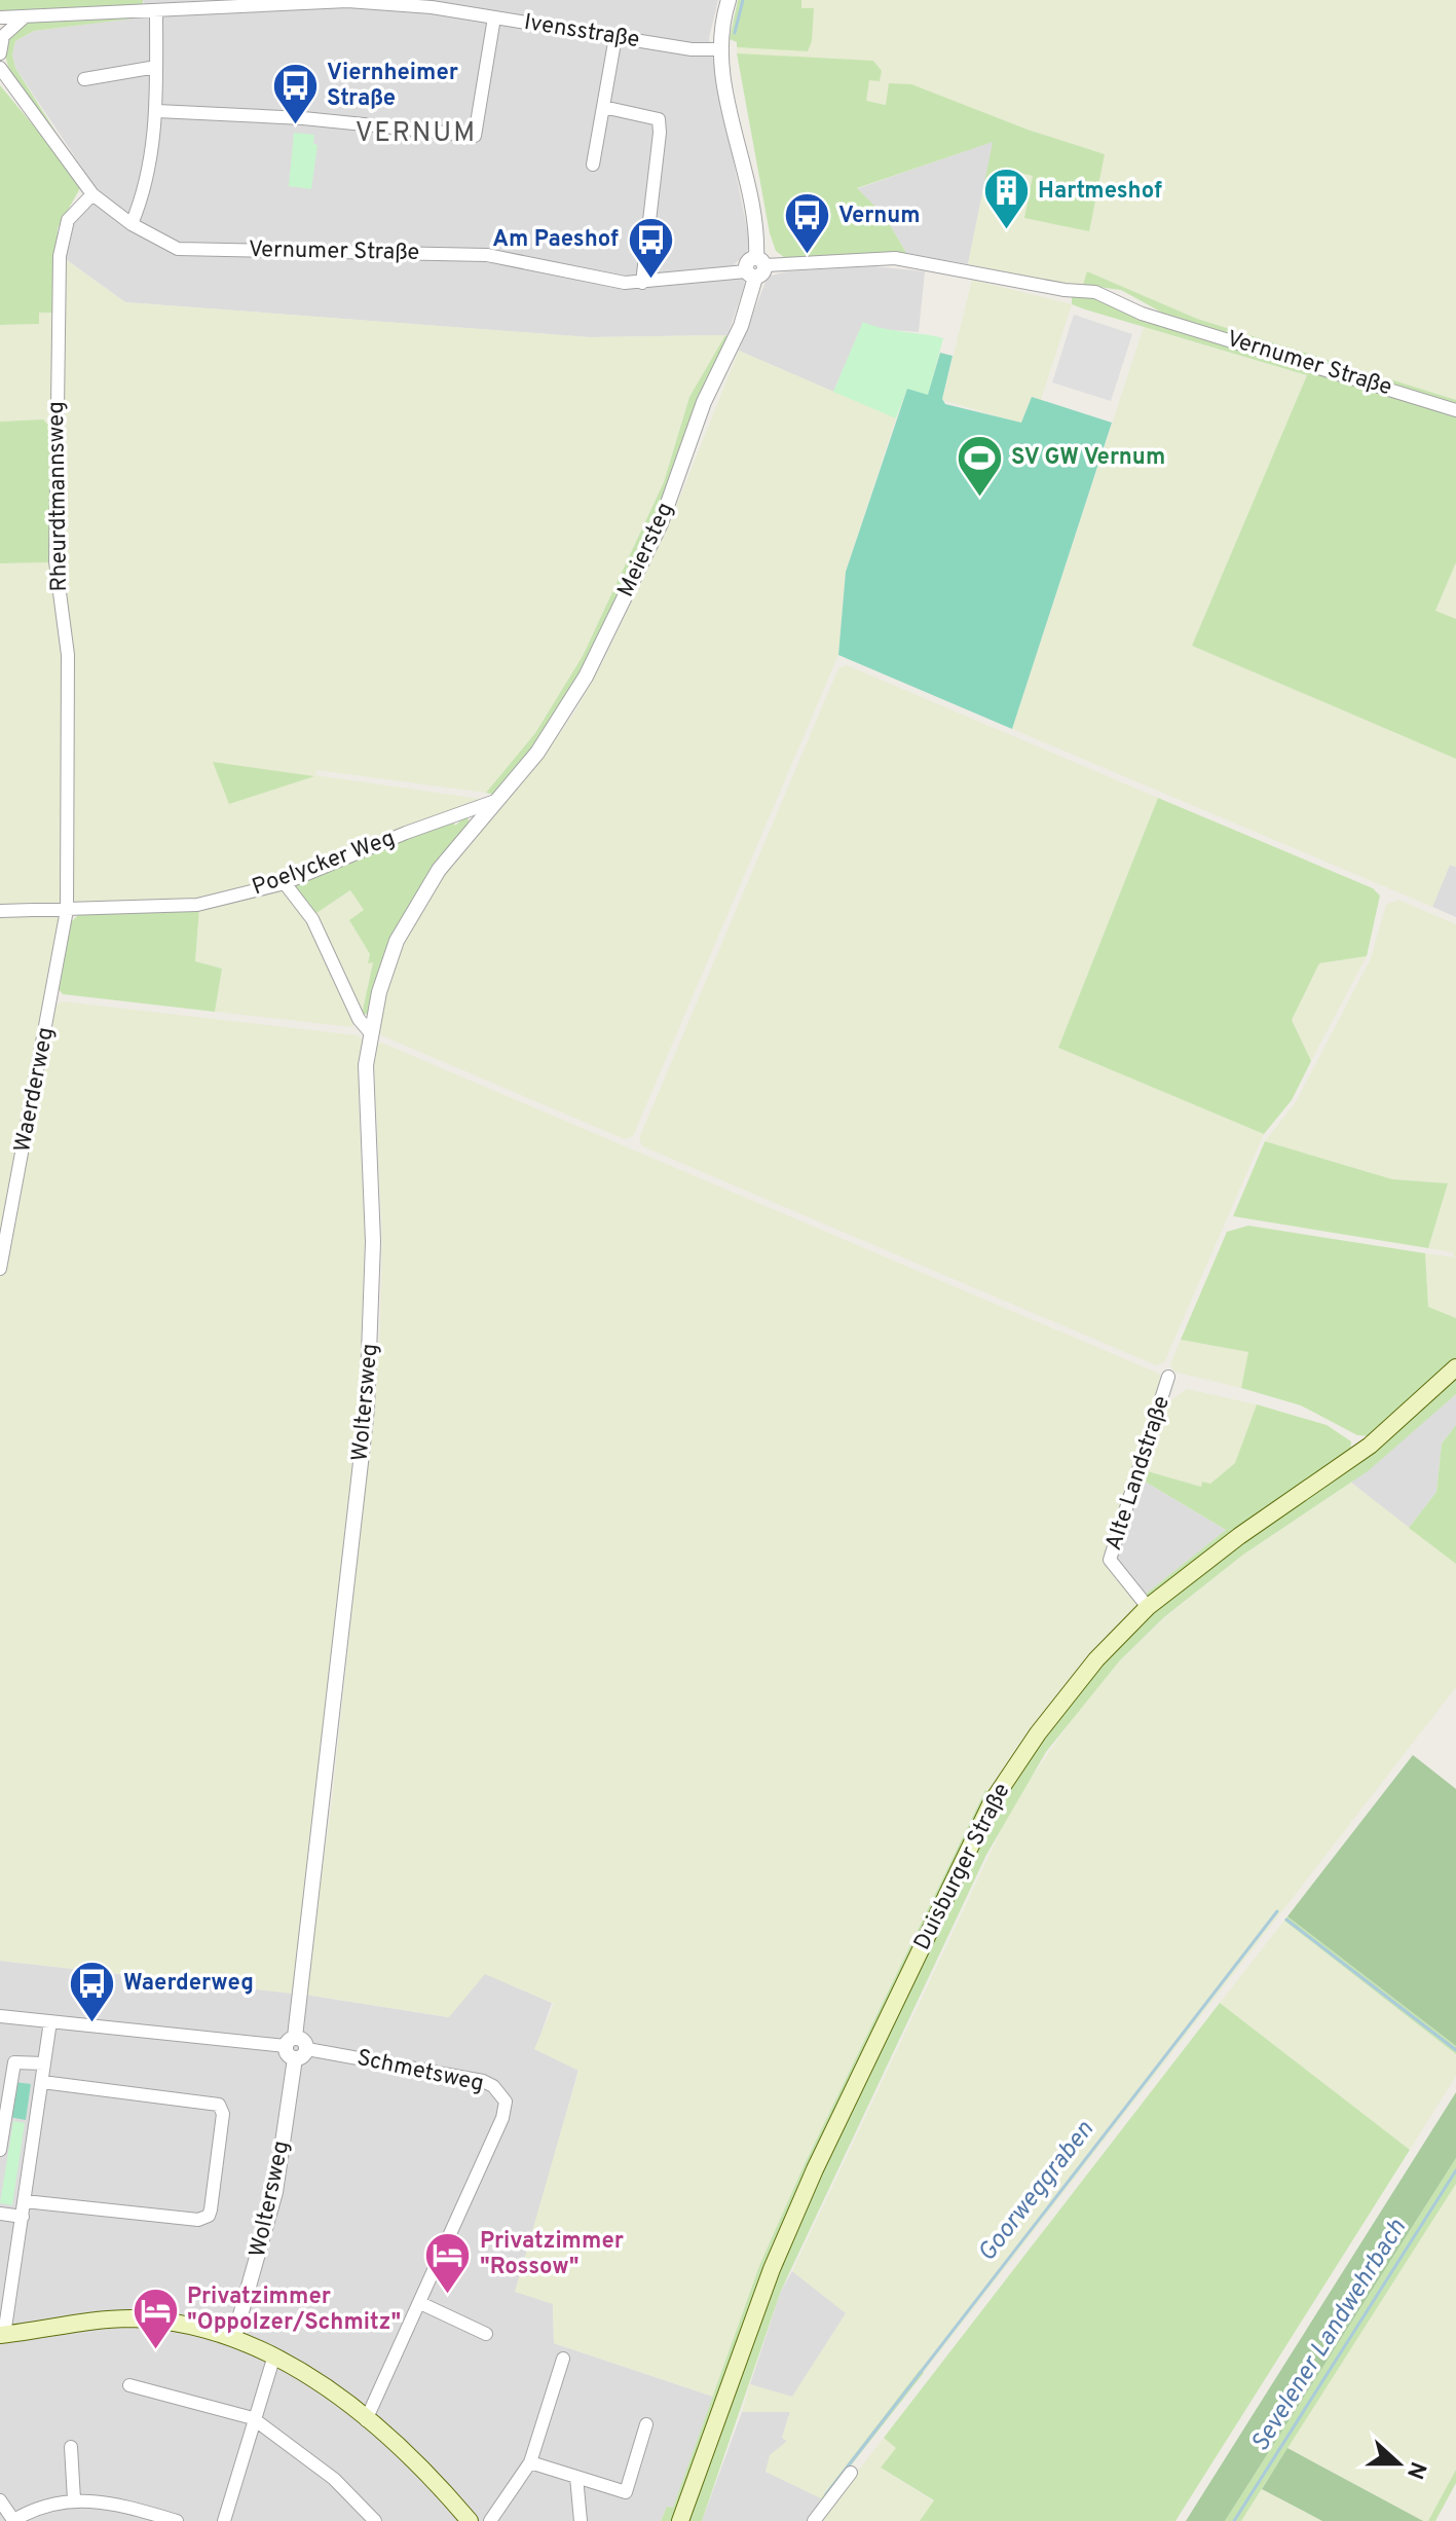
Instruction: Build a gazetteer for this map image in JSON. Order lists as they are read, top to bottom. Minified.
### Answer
{"streets":{"main road":["Duisburger Straße"],"street":["Ivensstraße","Vernumer Straße","Rheurdtmannsweg","Meiersteg","Poelycker Weg","Waerderweg","Woltersweg","Alte Landstraße","Schmetsweg"]},"crossings":[["Ivensstraße","Meiersteg"],["Vernumer Straße","Rheurdtmannsweg"],["Vernumer Straße","Meiersteg"],["Rheurdtmannsweg","Poelycker Weg"],["Rheurdtmannsweg","Waerderweg"],["Meiersteg","Poelycker Weg"],["Meiersteg","Woltersweg"],["Poelycker Weg","Waerderweg"],["Poelycker Weg","Woltersweg"],["Woltersweg","Schmetsweg"],["Alte Landstraße","Duisburger Straße"]],"districts":["VERNUM"],"water":["Goorweggraben","Sevelener Landwehrbach"],"places":{"bus stop":["Viernheimer Straße","Vernum","Am Paeshof","Waerderweg"],"building":["Hartmeshof"],"sports":["SV GW Vernum"],"hotel":["Privatzimmer \"Rossow\"","Privatzimmer \"Oppolzer/Schmitz\""]},"north":"right"}
